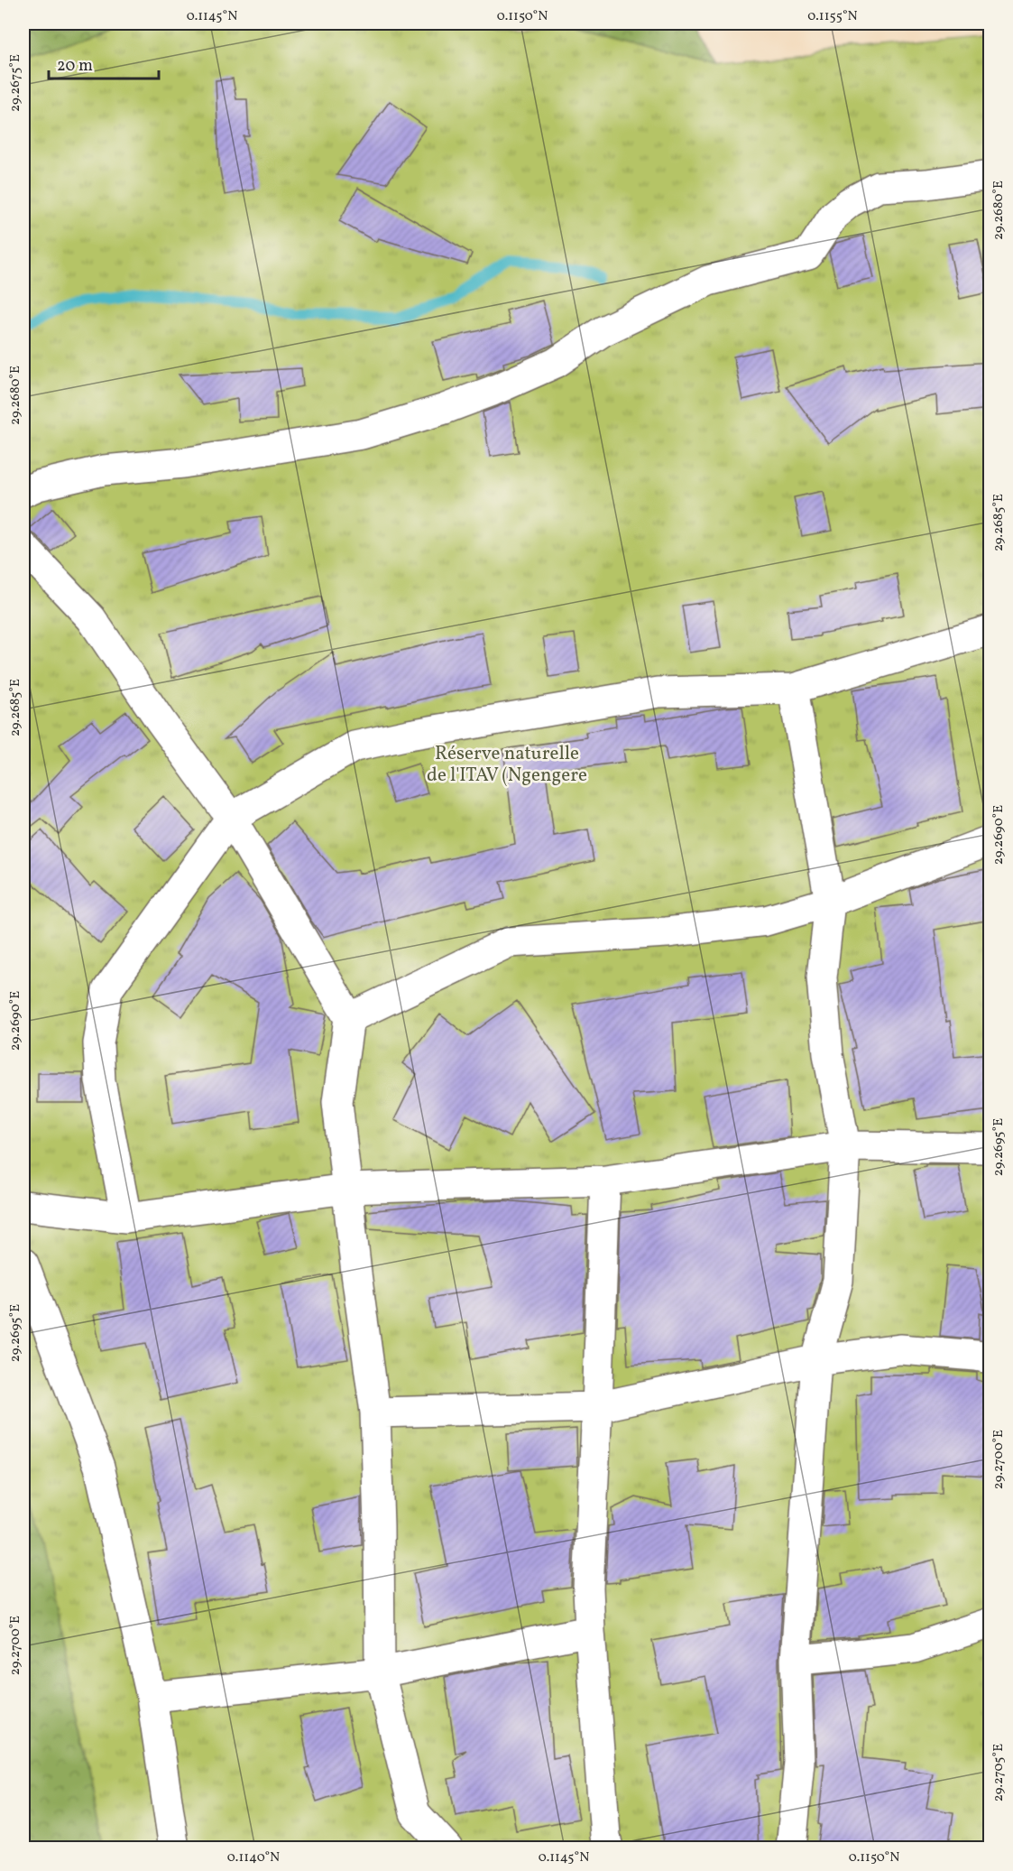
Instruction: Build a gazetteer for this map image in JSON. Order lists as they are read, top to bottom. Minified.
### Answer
{"parks":["Réserve naturelle de l'ITAV (Ngengere"],"scale_bar":"20 m","coordinates":["0.1145°N","0.1150°N","0.1155°N","29.2675°E","29.2680°E","29.2685°E","29.2690°E","29.2695°E","29.2700°E","29.2705°E","0.1140°N"]}
